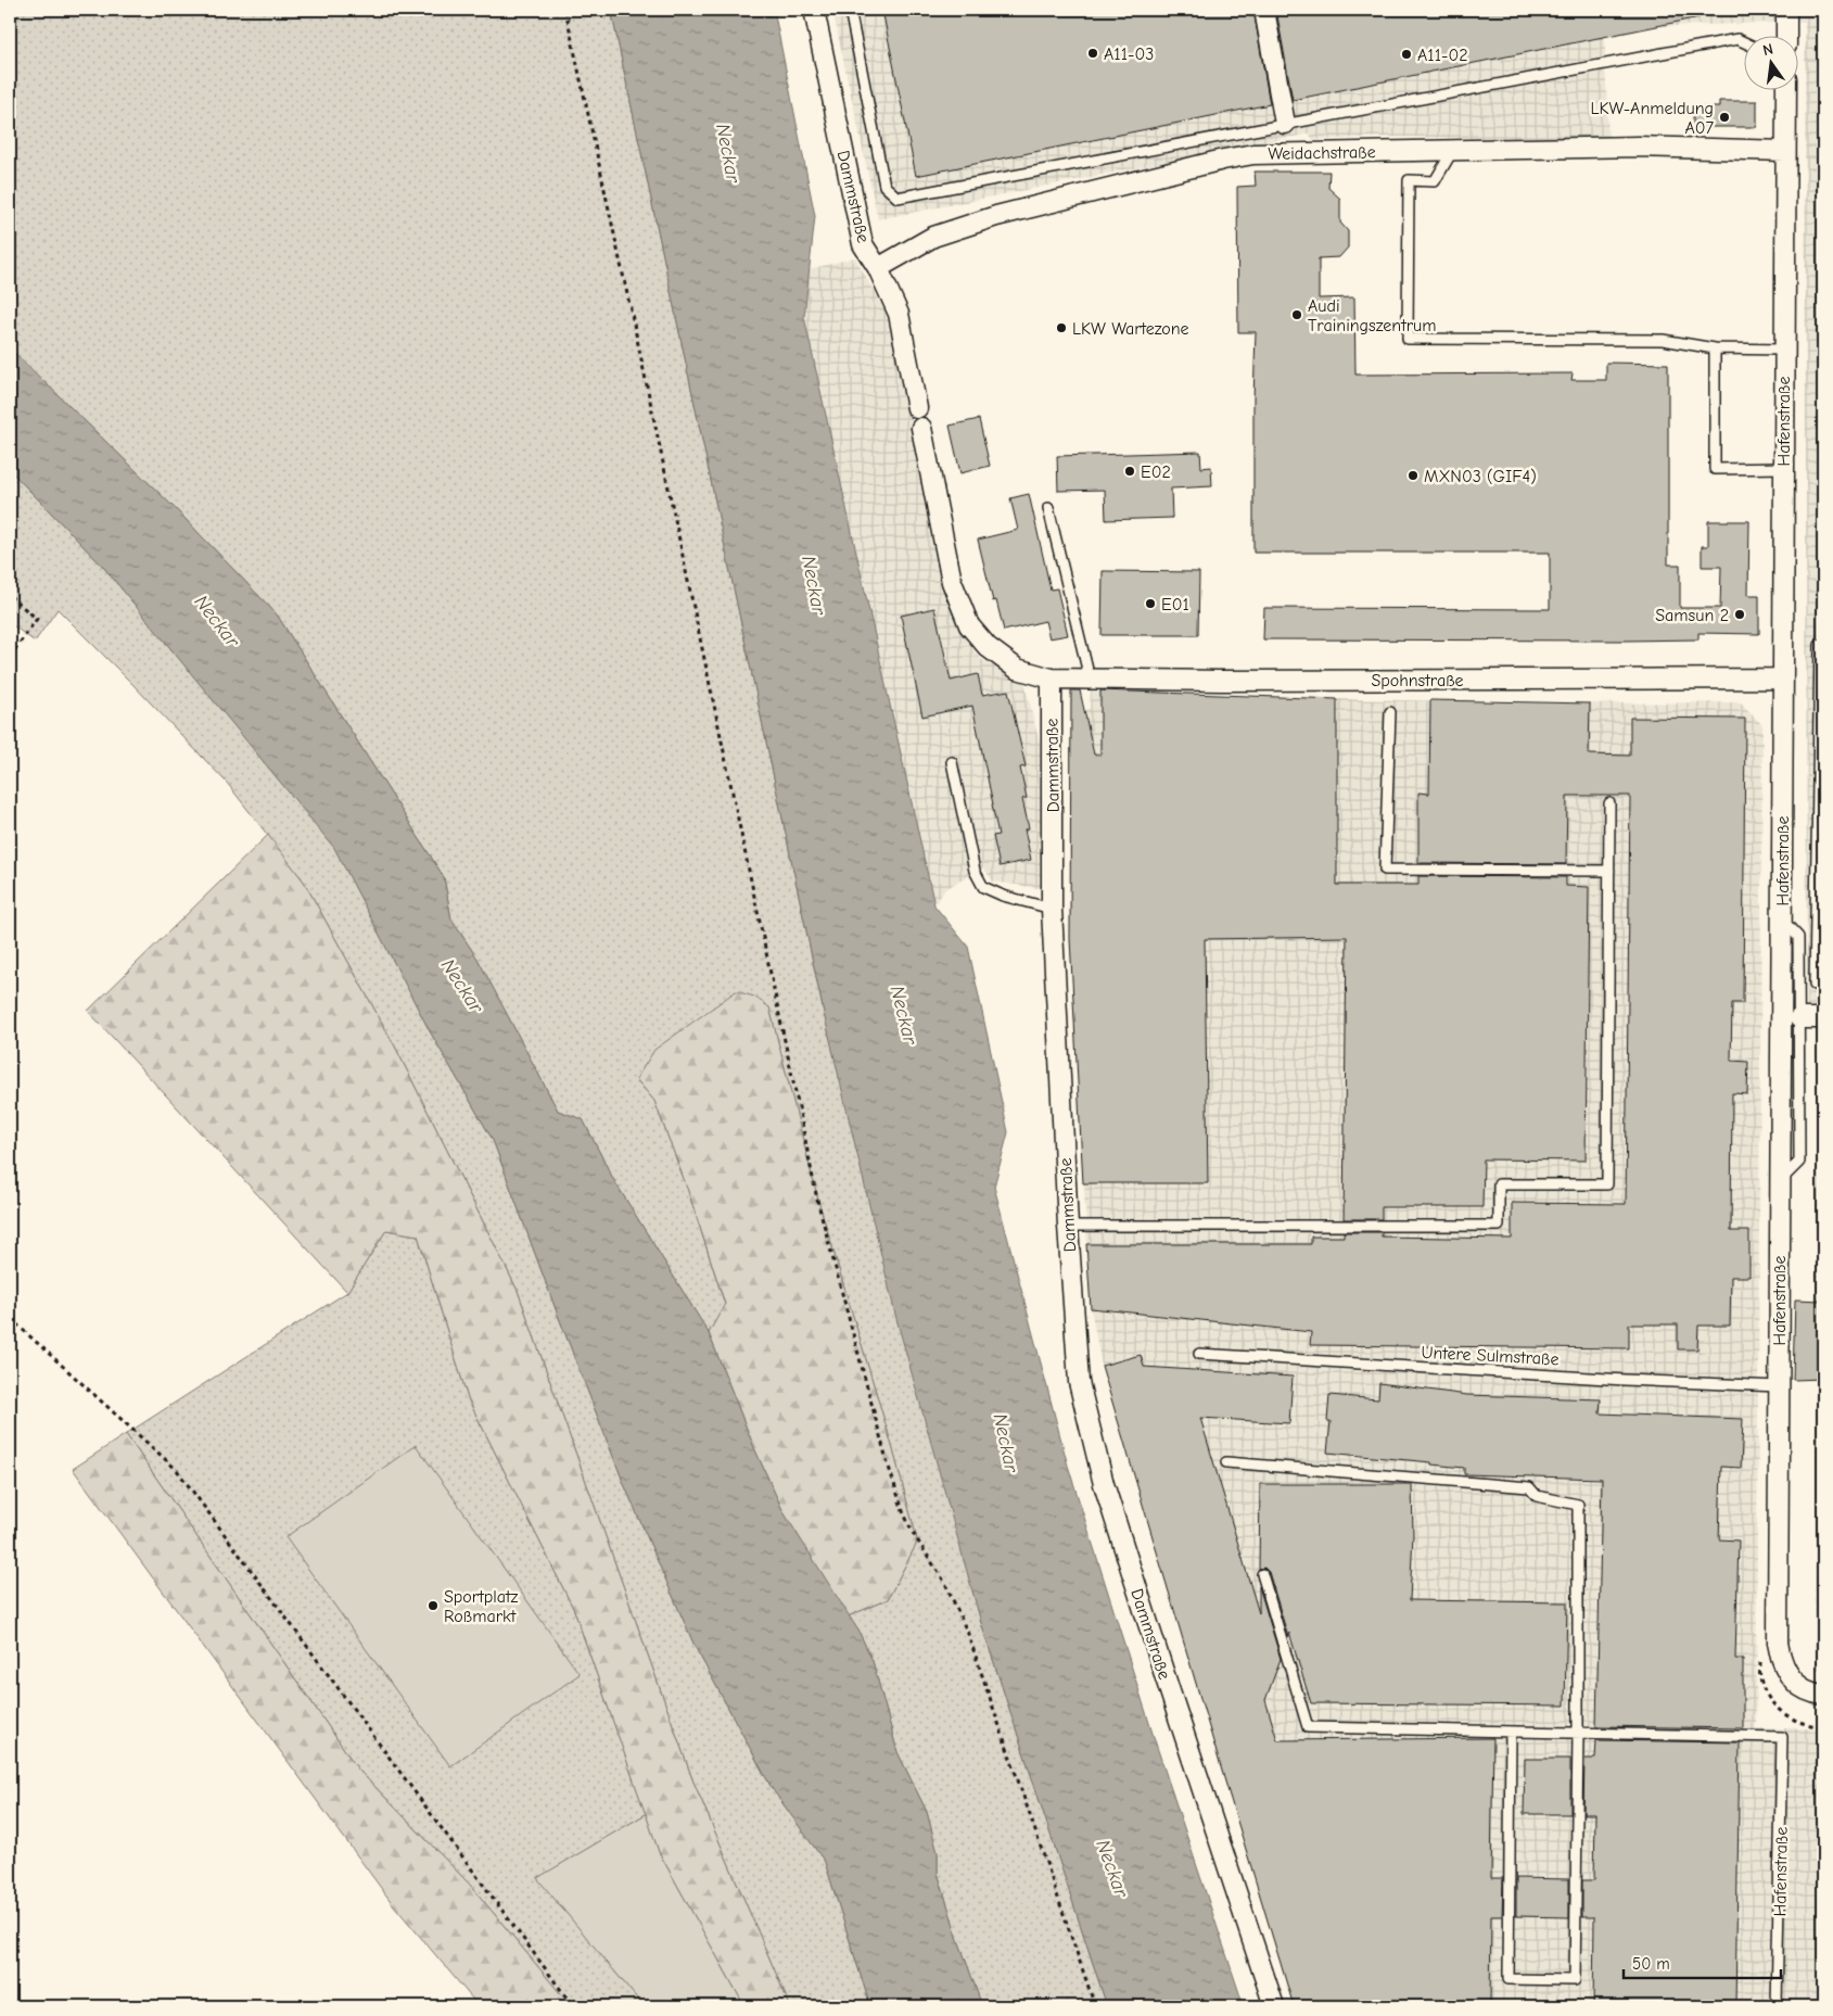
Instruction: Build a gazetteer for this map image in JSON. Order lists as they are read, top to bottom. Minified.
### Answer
{"streets":{"street":["Weidachstraße","Dammstraße","Hafenstraße","Spohnstraße"],"lane":["Untere Sulmstraße"]},"crossings":[["Weidachstraße","Dammstraße"],["Weidachstraße","Hafenstraße"],["Dammstraße","Spohnstraße"],["Hafenstraße","Spohnstraße"],["Hafenstraße","Untere Sulmstraße"]],"water":["Neckar"],"places":["A11-03","A11-02","LKW-Anmeldung A07","Audi Trainingszentrum","LKW Wartezone","E02","MXN03 (GIF4)","E01","Samsun 2","Sportplatz Roßmarkt"],"scale_bar":"50 m","north":"top"}
